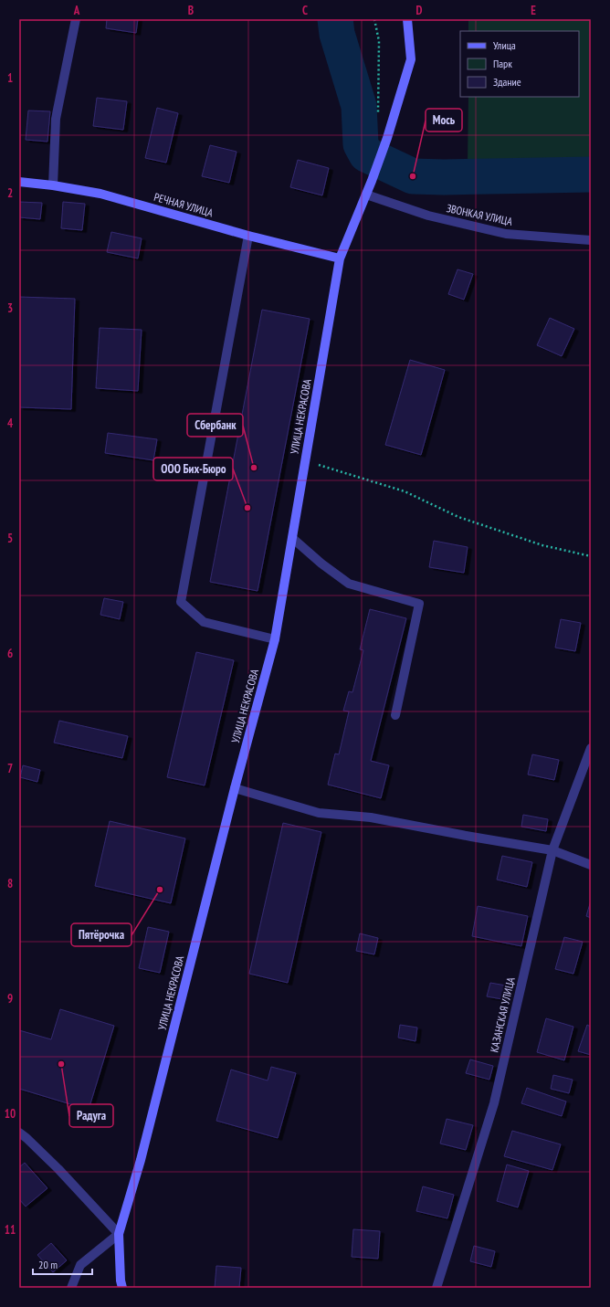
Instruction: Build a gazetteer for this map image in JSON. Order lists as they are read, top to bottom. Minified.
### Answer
{"streets":{"street":["РЕЧНАЯ УЛИЦА","ЗВОНКАЯ УЛИЦА","УЛИЦА НЕКРАСОВА","КАЗАНСКАЯ УЛИЦА"]},"crossings":[["РЕЧНАЯ УЛИЦА","УЛИЦА НЕКРАСОВА"],["ЗВОНКАЯ УЛИЦА","УЛИЦА НЕКРАСОВА"]],"places":["Мось","Сбербанк","ООО Бих-Бюро","Пятёрочка","Радуга"],"legend":["Улица","Парк","Здание"],"scale_bar":"20 m","grid":{"columns":["A","B","C","D","E"],"rows":["1","2","3","4","5","6","7","8","9","10","11"]}}
